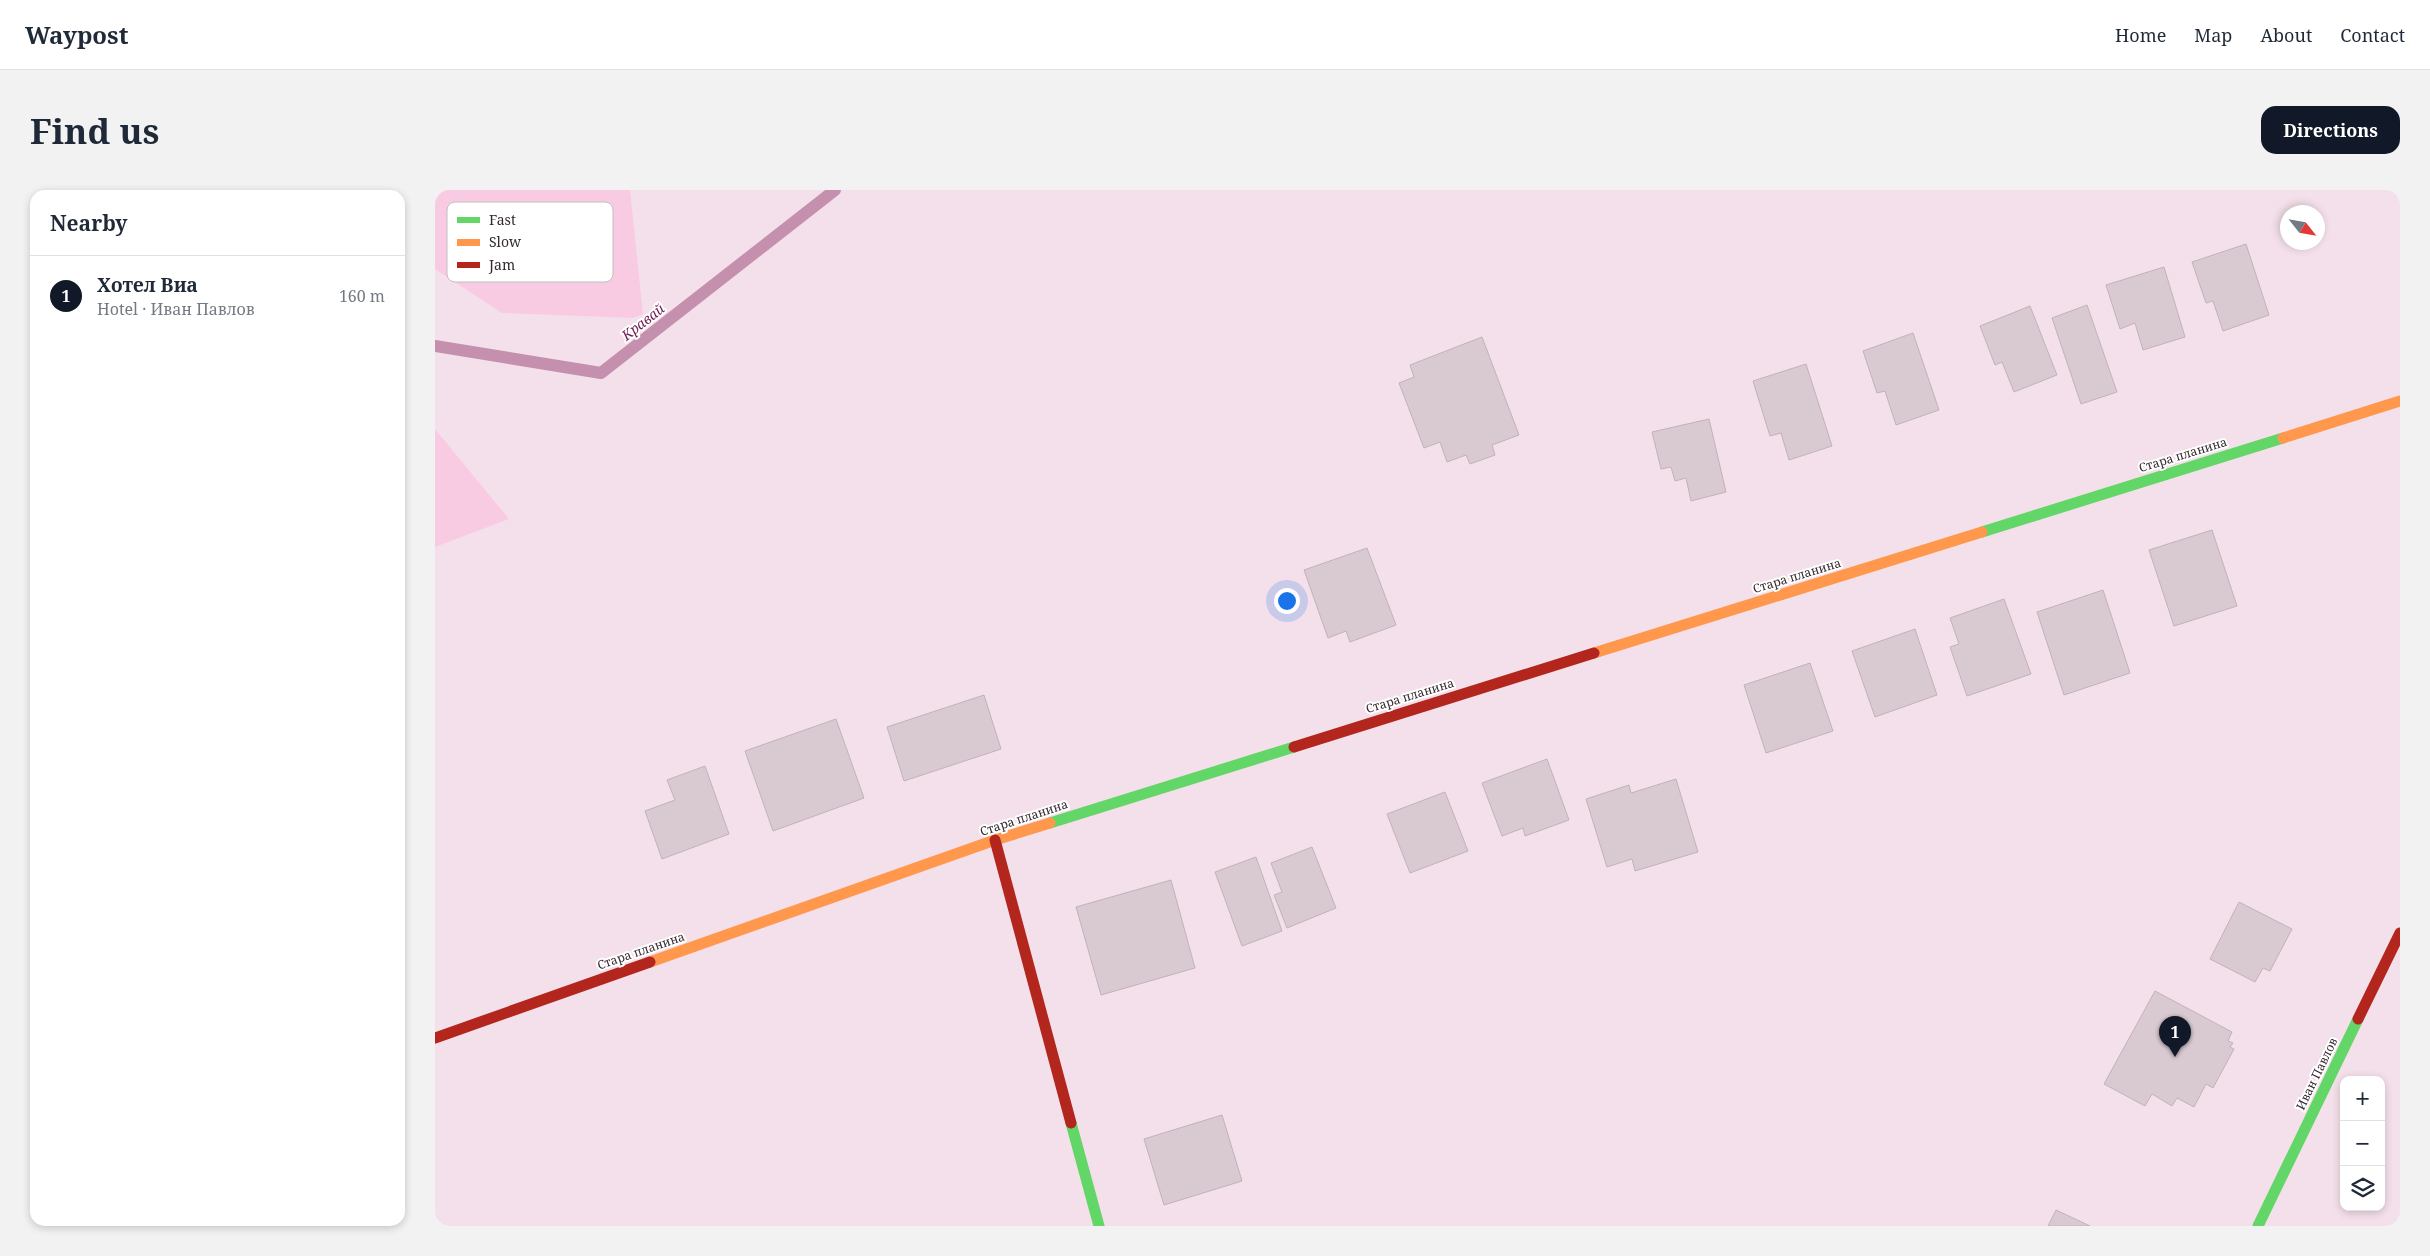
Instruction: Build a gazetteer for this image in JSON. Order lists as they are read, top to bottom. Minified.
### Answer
{"streets":{"street":["Стара планина","Иван Павлов"]},"water":["Кравай"],"legend":["Fast","Slow","Jam"],"north":"bottom right","page":{"header":"Waypost","nav":["Home","Map","About","Contact"],"buttons":"Directions","title":"Find us","heading":"Nearby","list":[{"mark":"1","name":"Хотел Виа","note":"Hotel · Иван Павлов","value":"160 m"}],"pins":"1","map_buttons":["+","−"]}}
